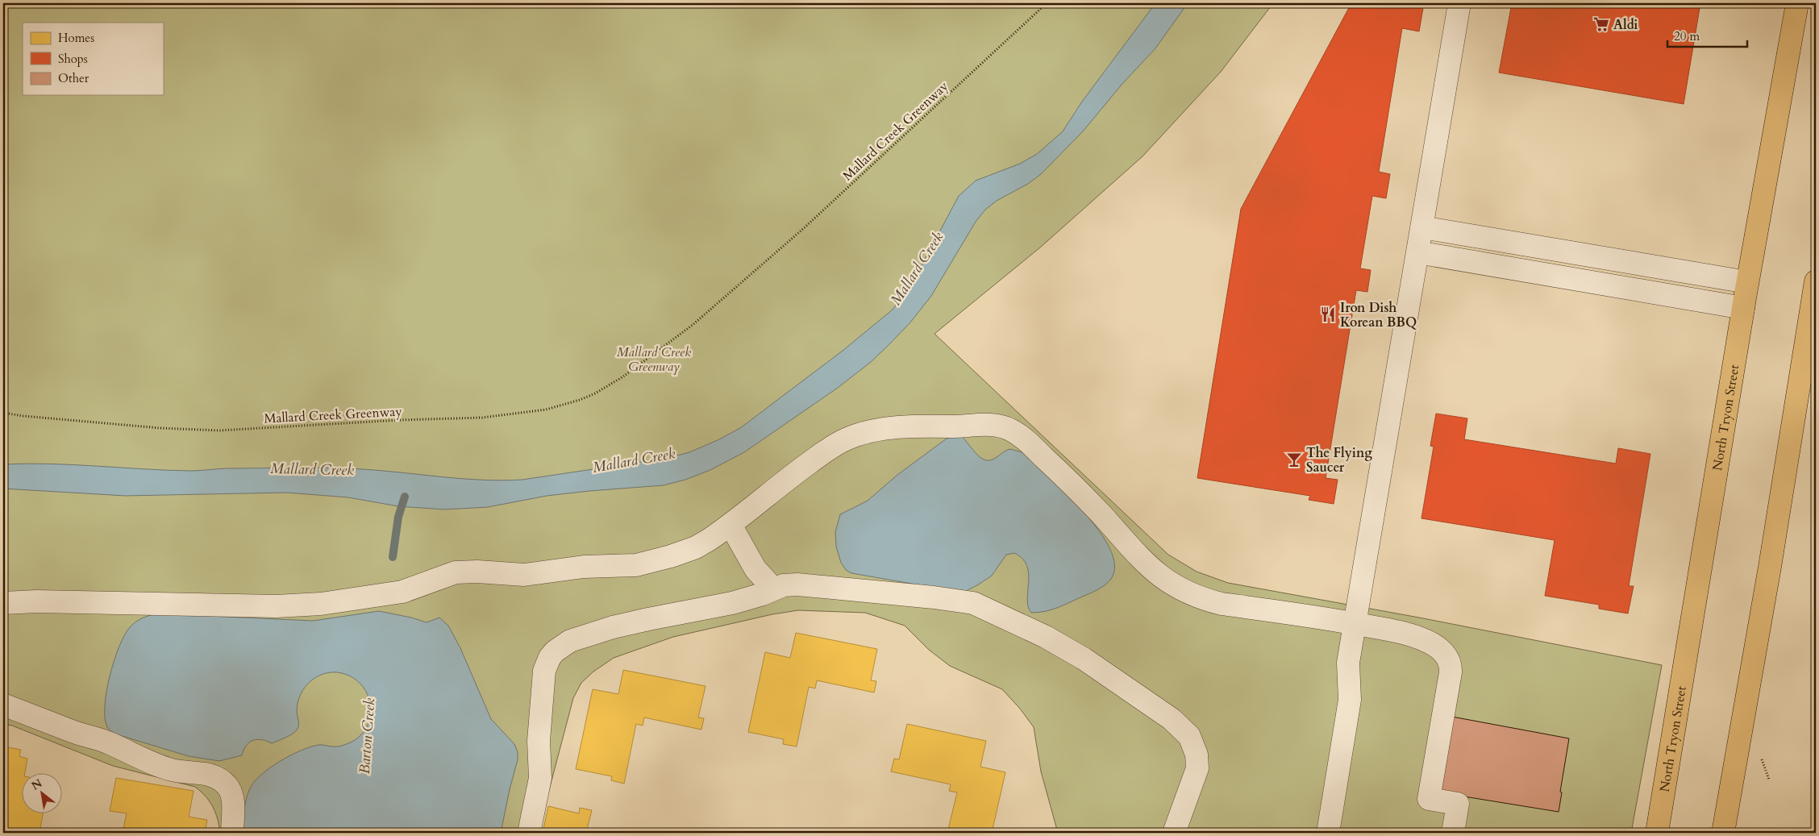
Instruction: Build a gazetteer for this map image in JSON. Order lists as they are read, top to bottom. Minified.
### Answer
{"streets":{"main road":["North Tryon Street"],"path":["Mallard Creek Greenway"]},"water":["Mallard Creek","Barton Creek"],"parks":["Mallard Creek Greenway"],"places":{"supermarket":["Aldi"],"restaurant":["Iron Dish Korean BBQ"],"bar":["The Flying Saucer"]},"legend":["Homes","Shops","Other"],"scale_bar":"20 m","north":"top left"}
